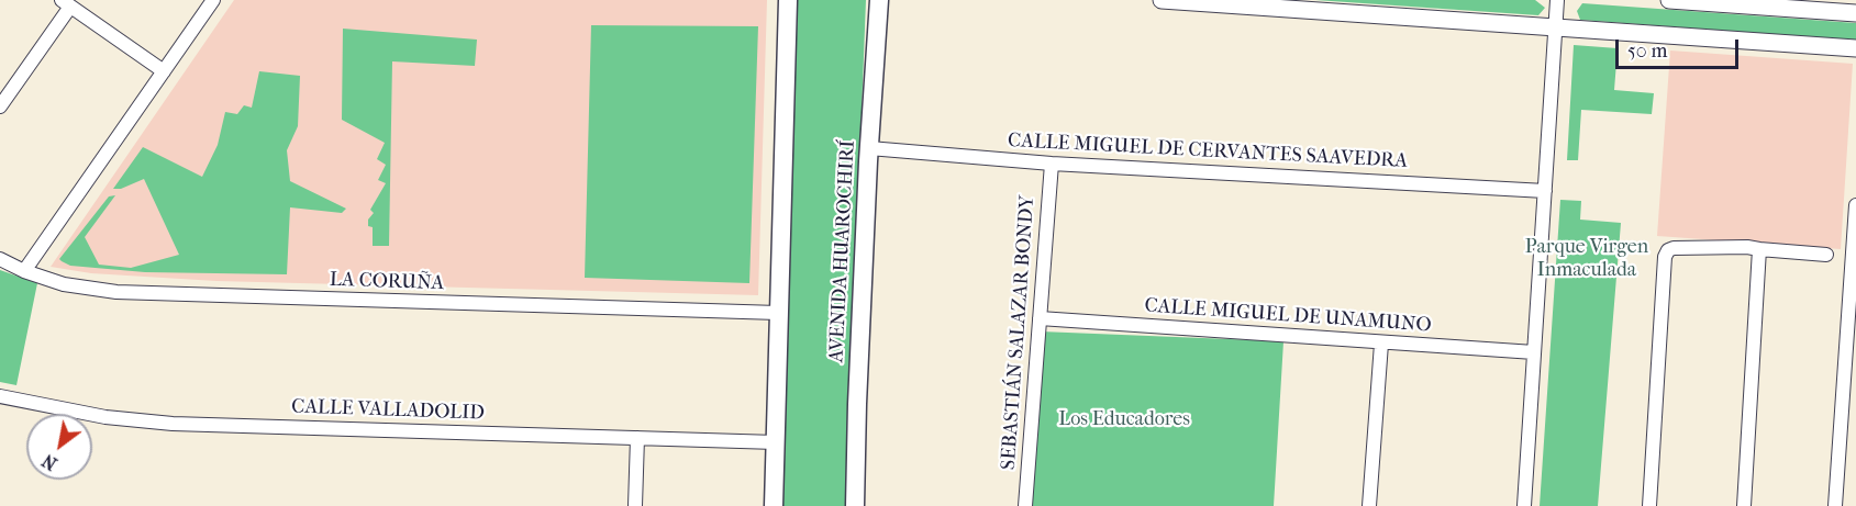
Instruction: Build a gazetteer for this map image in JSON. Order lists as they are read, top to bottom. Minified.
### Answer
{"streets":{"main road":["AVENIDA HUAROCHIRÍ"],"street":["CALLE MIGUEL DE CERVANTES SAAVEDRA","LA CORUÑA","CALLE MIGUEL DE UNAMUNO","SEBASTIÁN SALAZAR BONDY","CALLE VALLADOLID"]},"crossings":[["CALLE MIGUEL DE CERVANTES SAAVEDRA","AVENIDA HUAROCHIRÍ"],["CALLE MIGUEL DE CERVANTES SAAVEDRA","SEBASTIÁN SALAZAR BONDY"],["CALLE MIGUEL DE UNAMUNO","SEBASTIÁN SALAZAR BONDY"]],"parks":["Parque Virgen Inmaculada","Los Educadores"],"scale_bar":"50 m","north":"bottom left"}
